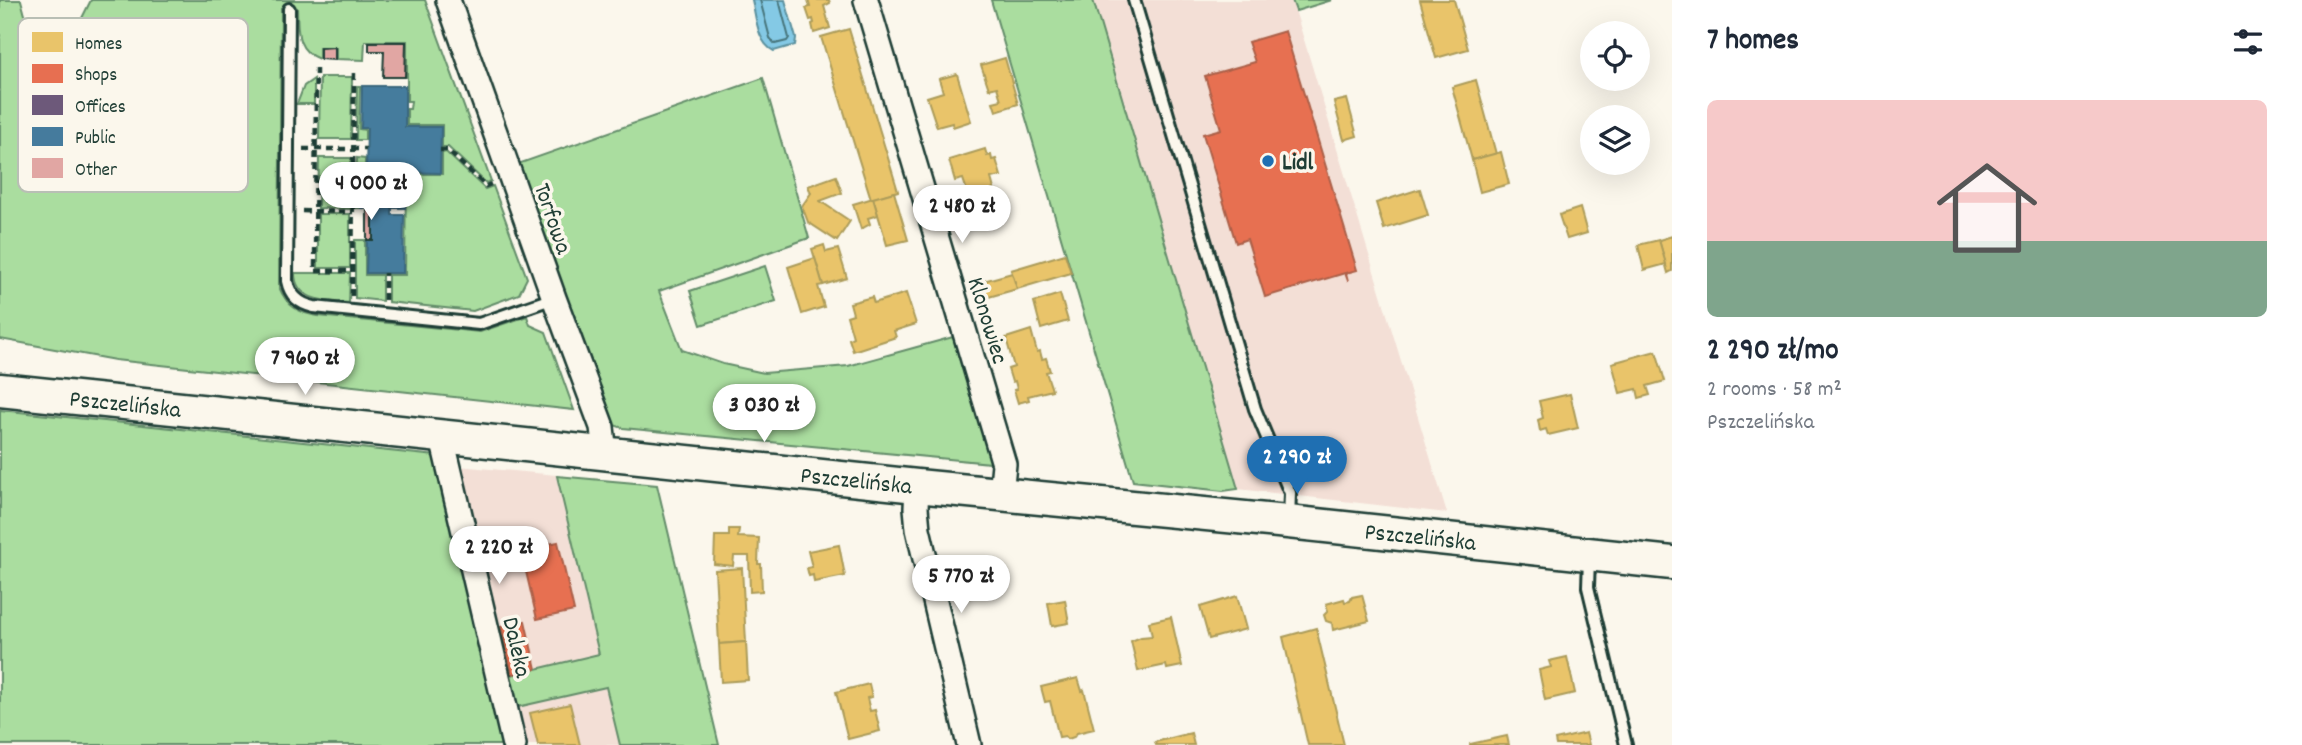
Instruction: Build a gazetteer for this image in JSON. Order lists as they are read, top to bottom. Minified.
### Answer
{"streets":{"main road":["Pszczelińska"],"street":["Torfowa","Klonowiec","Daleka"]},"crossings":[["Torfowa","Pszczelińska"],["Klonowiec","Pszczelińska"],["Pszczelińska","Daleka"]],"places":["Lidl"],"legend":["Homes","Shops","Offices","Public","Other"],"page":{"heading":"7 homes","list":[{"name":"2 290 zł/mo","note":"2 rooms · 58 m² · Pszczelińska"}],"price":["4 000 zł","2 480 zł","7 960 zł","3 030 zł","2 290 zł","2 220 zł","5 770 zł"]}}
